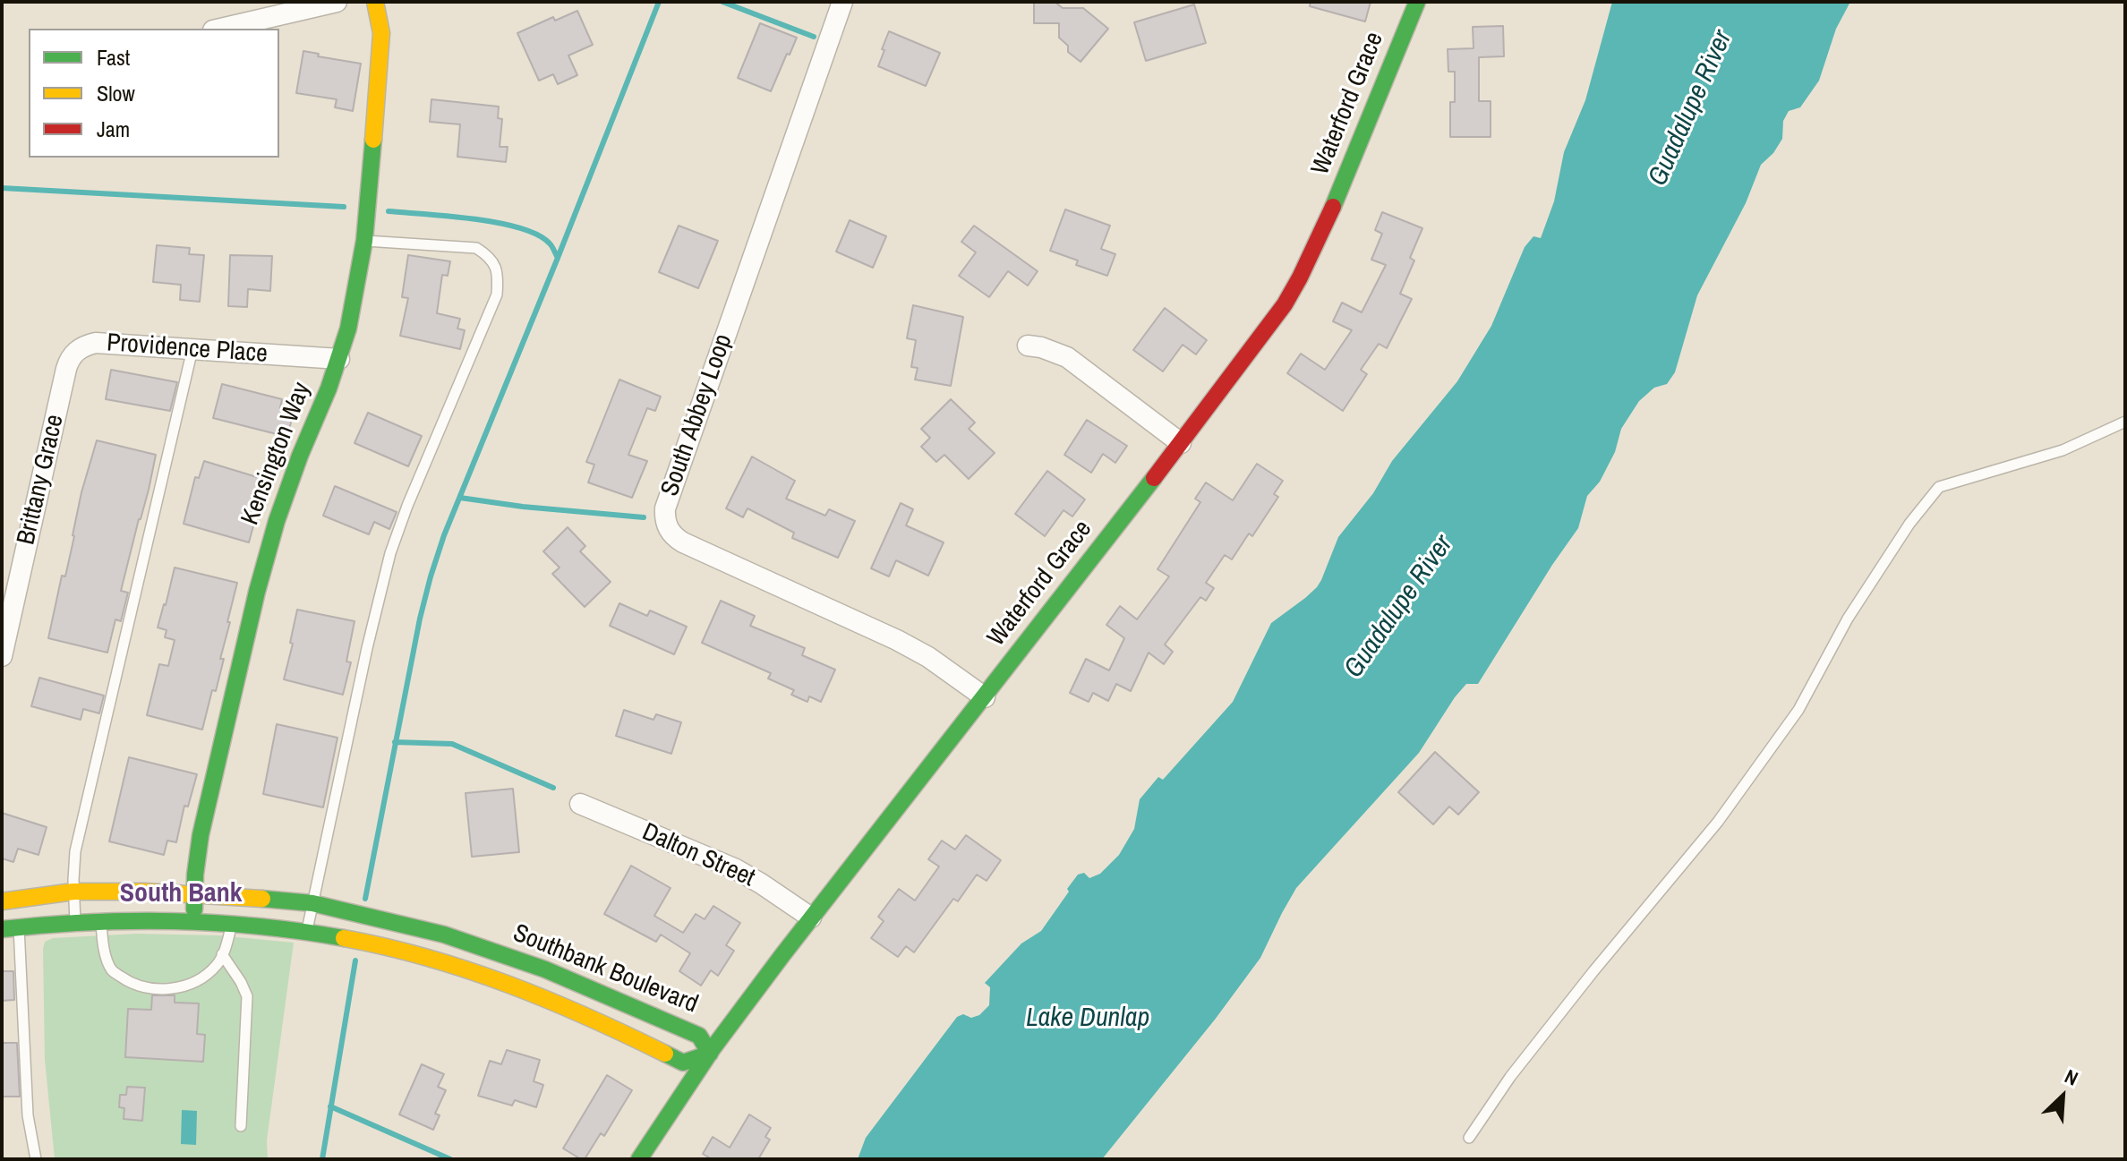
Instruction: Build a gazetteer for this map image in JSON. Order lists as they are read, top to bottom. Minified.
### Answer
{"streets":{"street":["Waterford Grace","Providence Place","South Abbey Loop","Kensington Way","Brittany Grace","Dalton Street","Southbank Boulevard"]},"crossings":[["Waterford Grace","South Abbey Loop"],["Waterford Grace","Dalton Street"],["Waterford Grace","Southbank Boulevard"],["Providence Place","Kensington Way"],["Providence Place","Brittany Grace"],["Kensington Way","Southbank Boulevard"]],"districts":["South Bank"],"water":["Guadalupe River","Lake Dunlap"],"legend":["Fast","Slow","Jam"],"north":"top right"}
